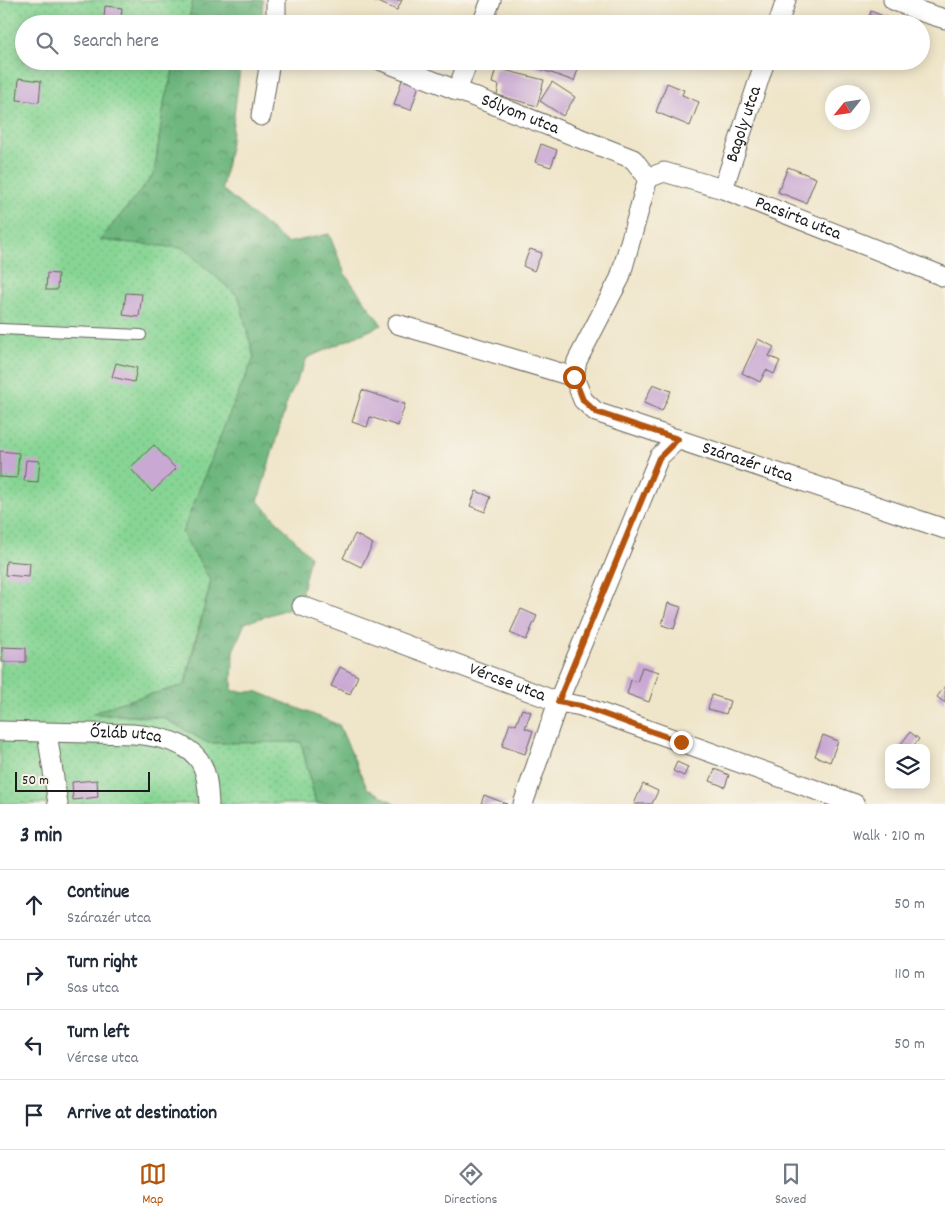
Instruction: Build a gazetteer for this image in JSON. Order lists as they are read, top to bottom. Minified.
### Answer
{"streets":{"street":["Sólyom utca","Bagoly utca","Pacsirta utca","Szárazér utca","Vércse utca","Őzláb utca"]},"crossings":[["Sólyom utca","Pacsirta utca"],["Bagoly utca","Pacsirta utca"]],"scale_bar":"50 m","north":"bottom left","page":{"search":"Search here","scale":"50 m","heading":["3 min","Walk · 210 m"],"list":[["Continue","Szárazér utca","50 m"],["Turn right","Sas utca","110 m"],["Turn left","Vércse utca","50 m"],"Arrive at destination"],"nav":["Map","Directions","Saved"]}}
